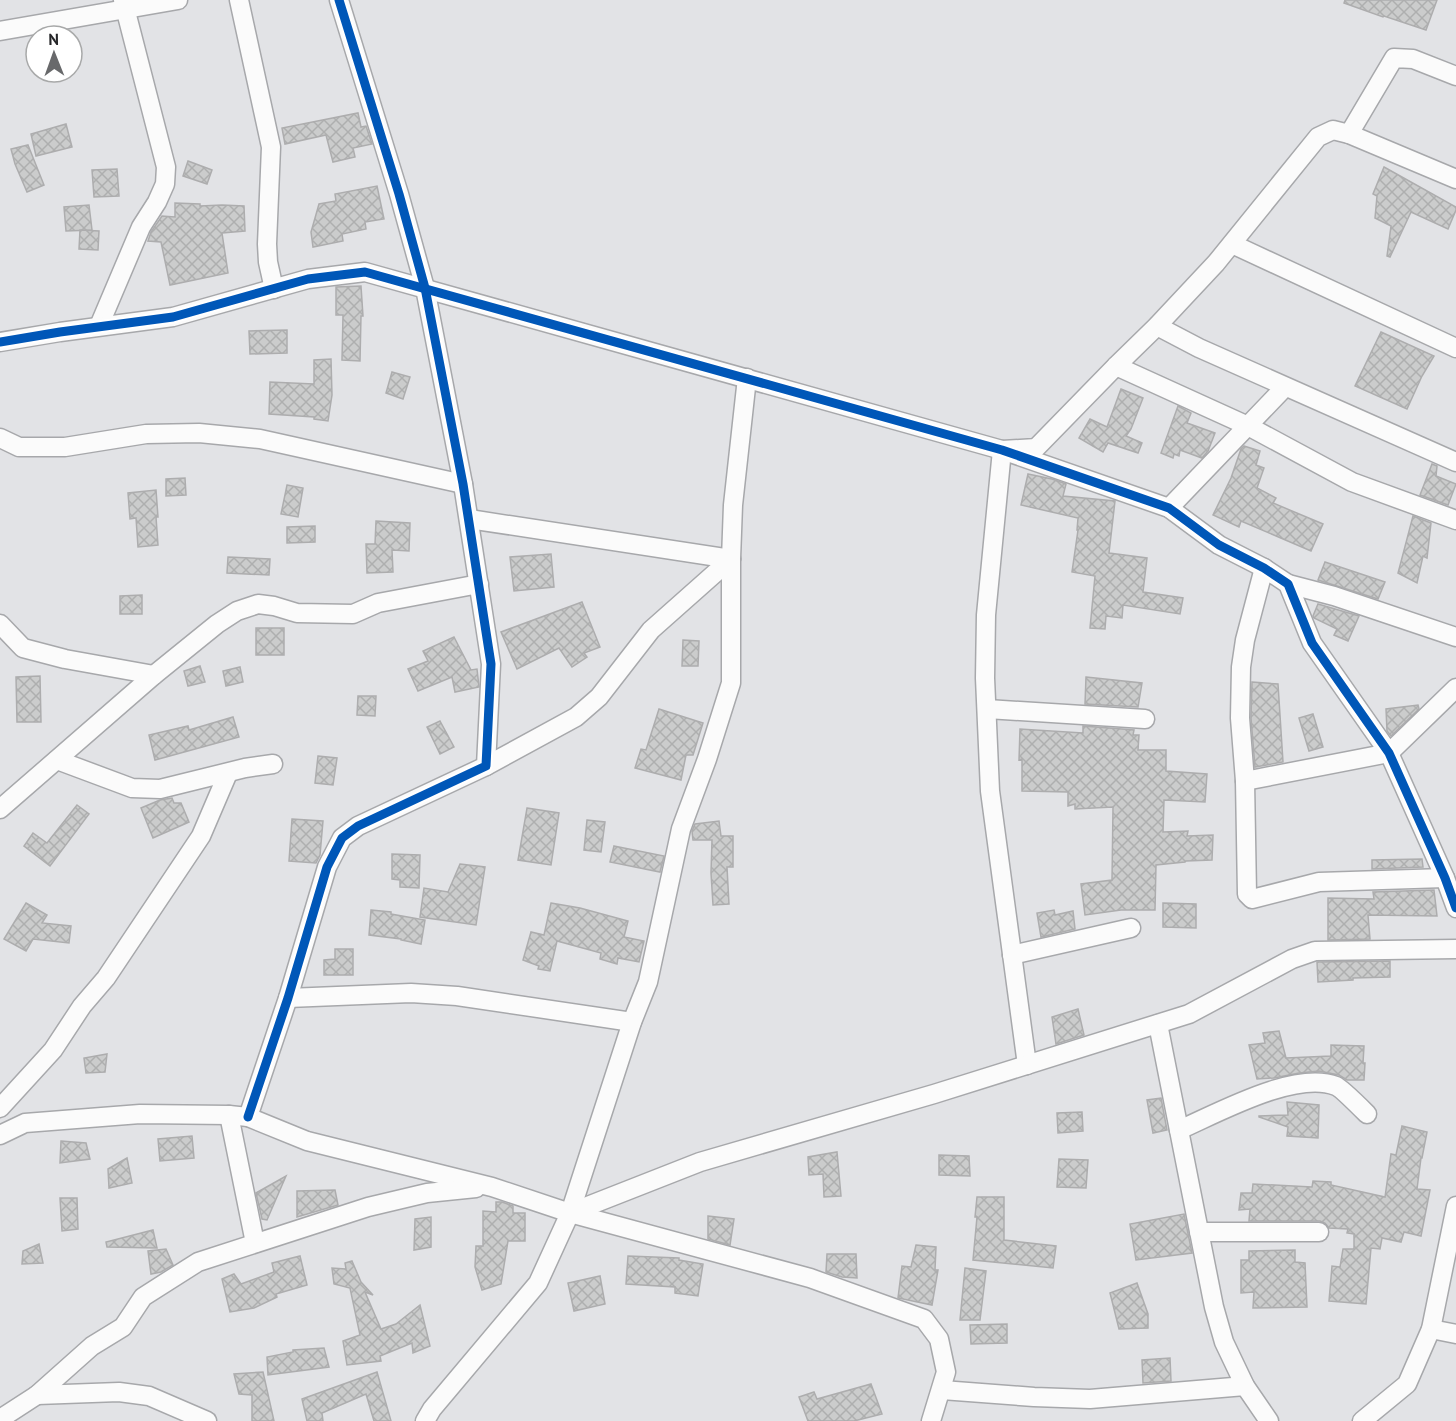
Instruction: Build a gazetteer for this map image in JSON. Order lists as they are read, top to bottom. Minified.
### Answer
{"north":"top"}
